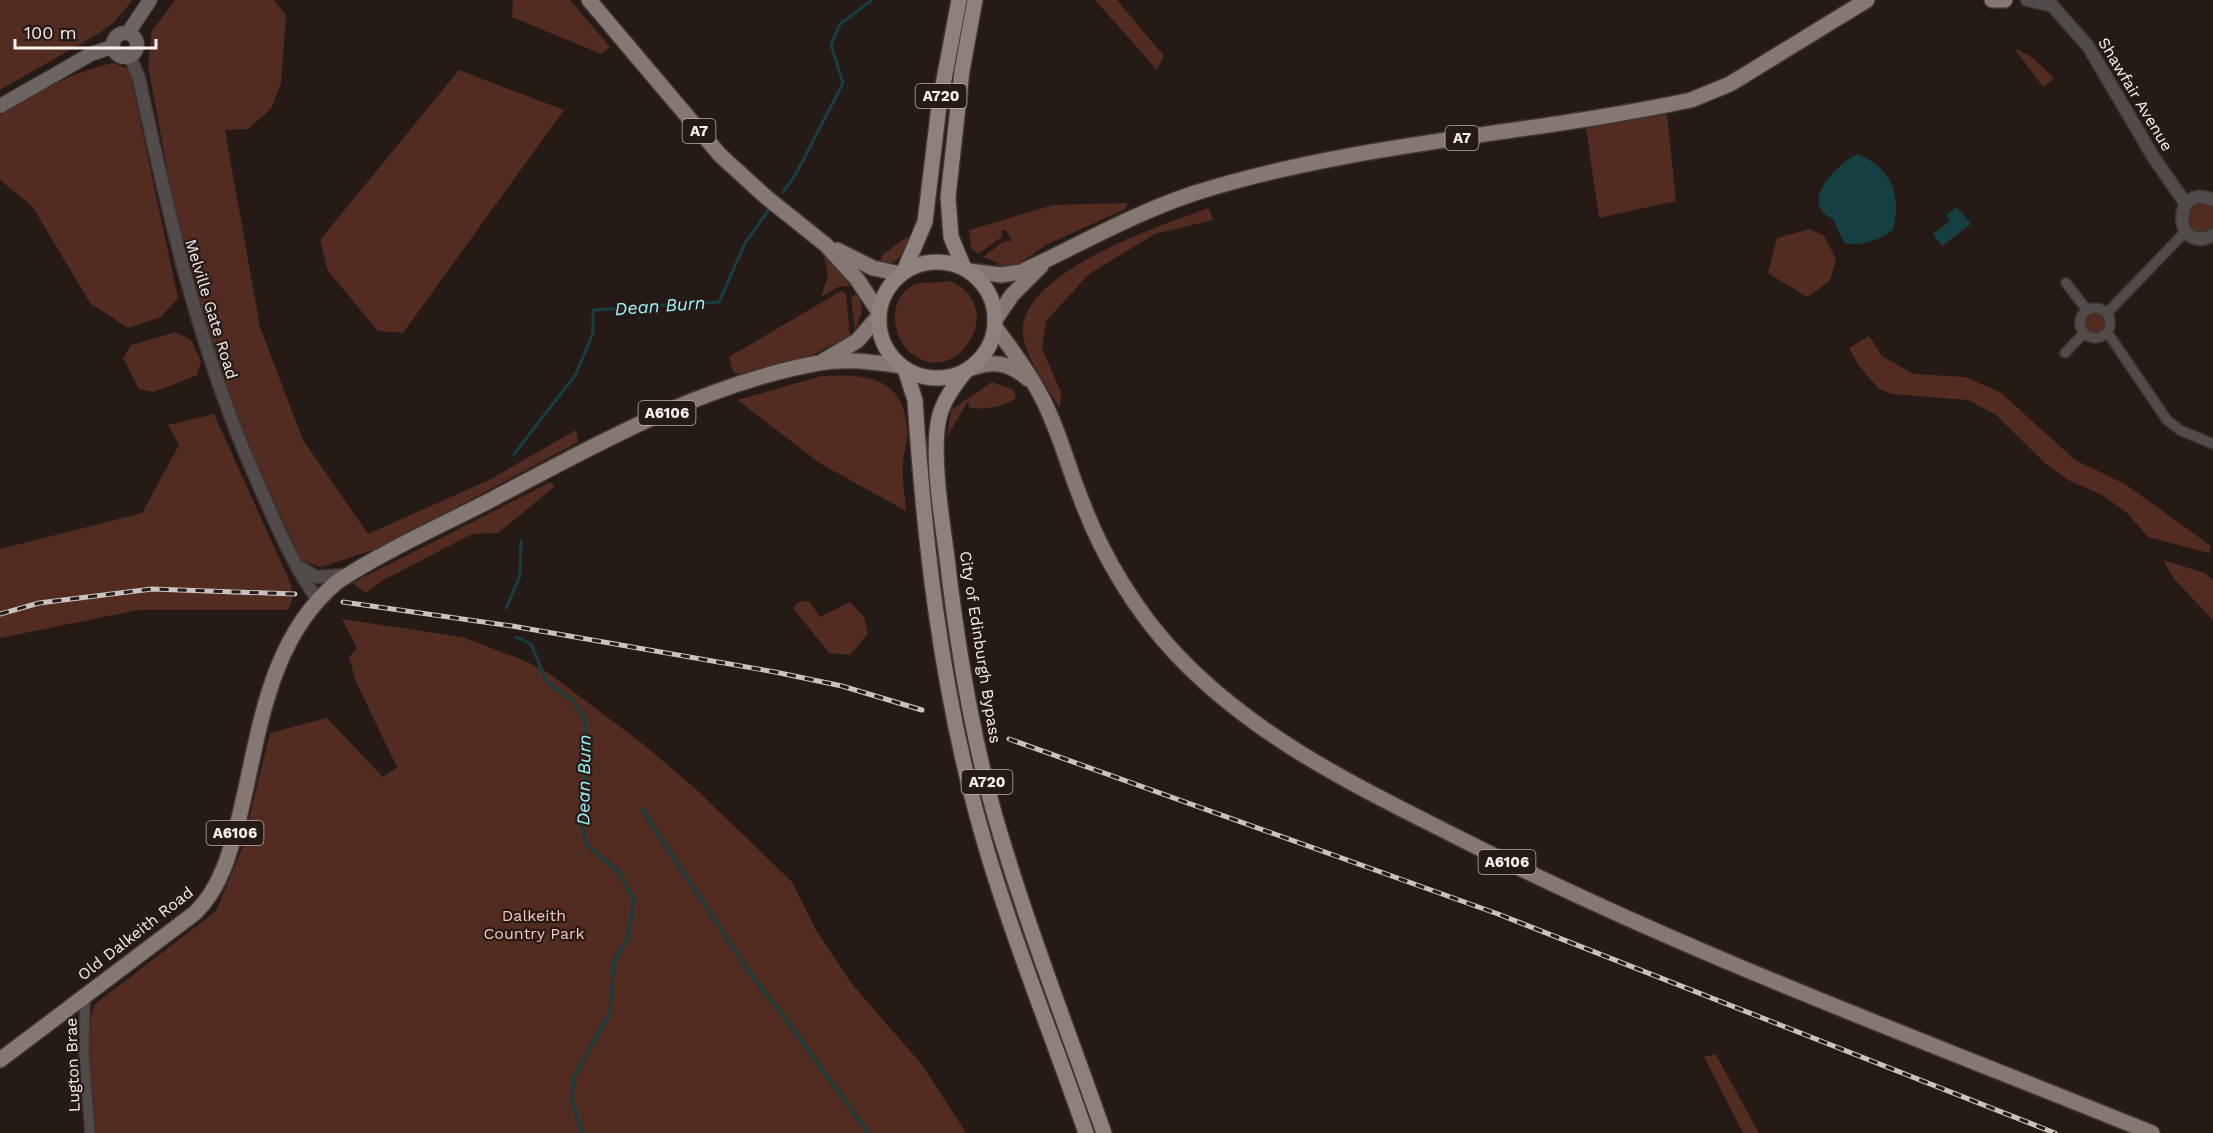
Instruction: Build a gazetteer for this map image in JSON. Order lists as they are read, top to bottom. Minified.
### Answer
{"streets":{"highway":["A720","City of Edinburgh Bypass"],"main road":["A7","A6106","Old Dalkeith Road"],"street":["Shawfair Avenue","Melville Gate Road","Lugton Brae"]},"crossings":[["A720","A7"],["A720","A6106"],["A720","City of Edinburgh Bypass"],["A7","A6106"],["A7","City of Edinburgh Bypass"],["Melville Gate Road","A6106"],["Melville Gate Road","Old Dalkeith Road"],["A6106","City of Edinburgh Bypass"],["A6106","Old Dalkeith Road"],["Old Dalkeith Road","Lugton Brae"]],"water":["Dean Burn"],"parks":["Dalkeith Country Park"],"scale_bar":"100 m"}
